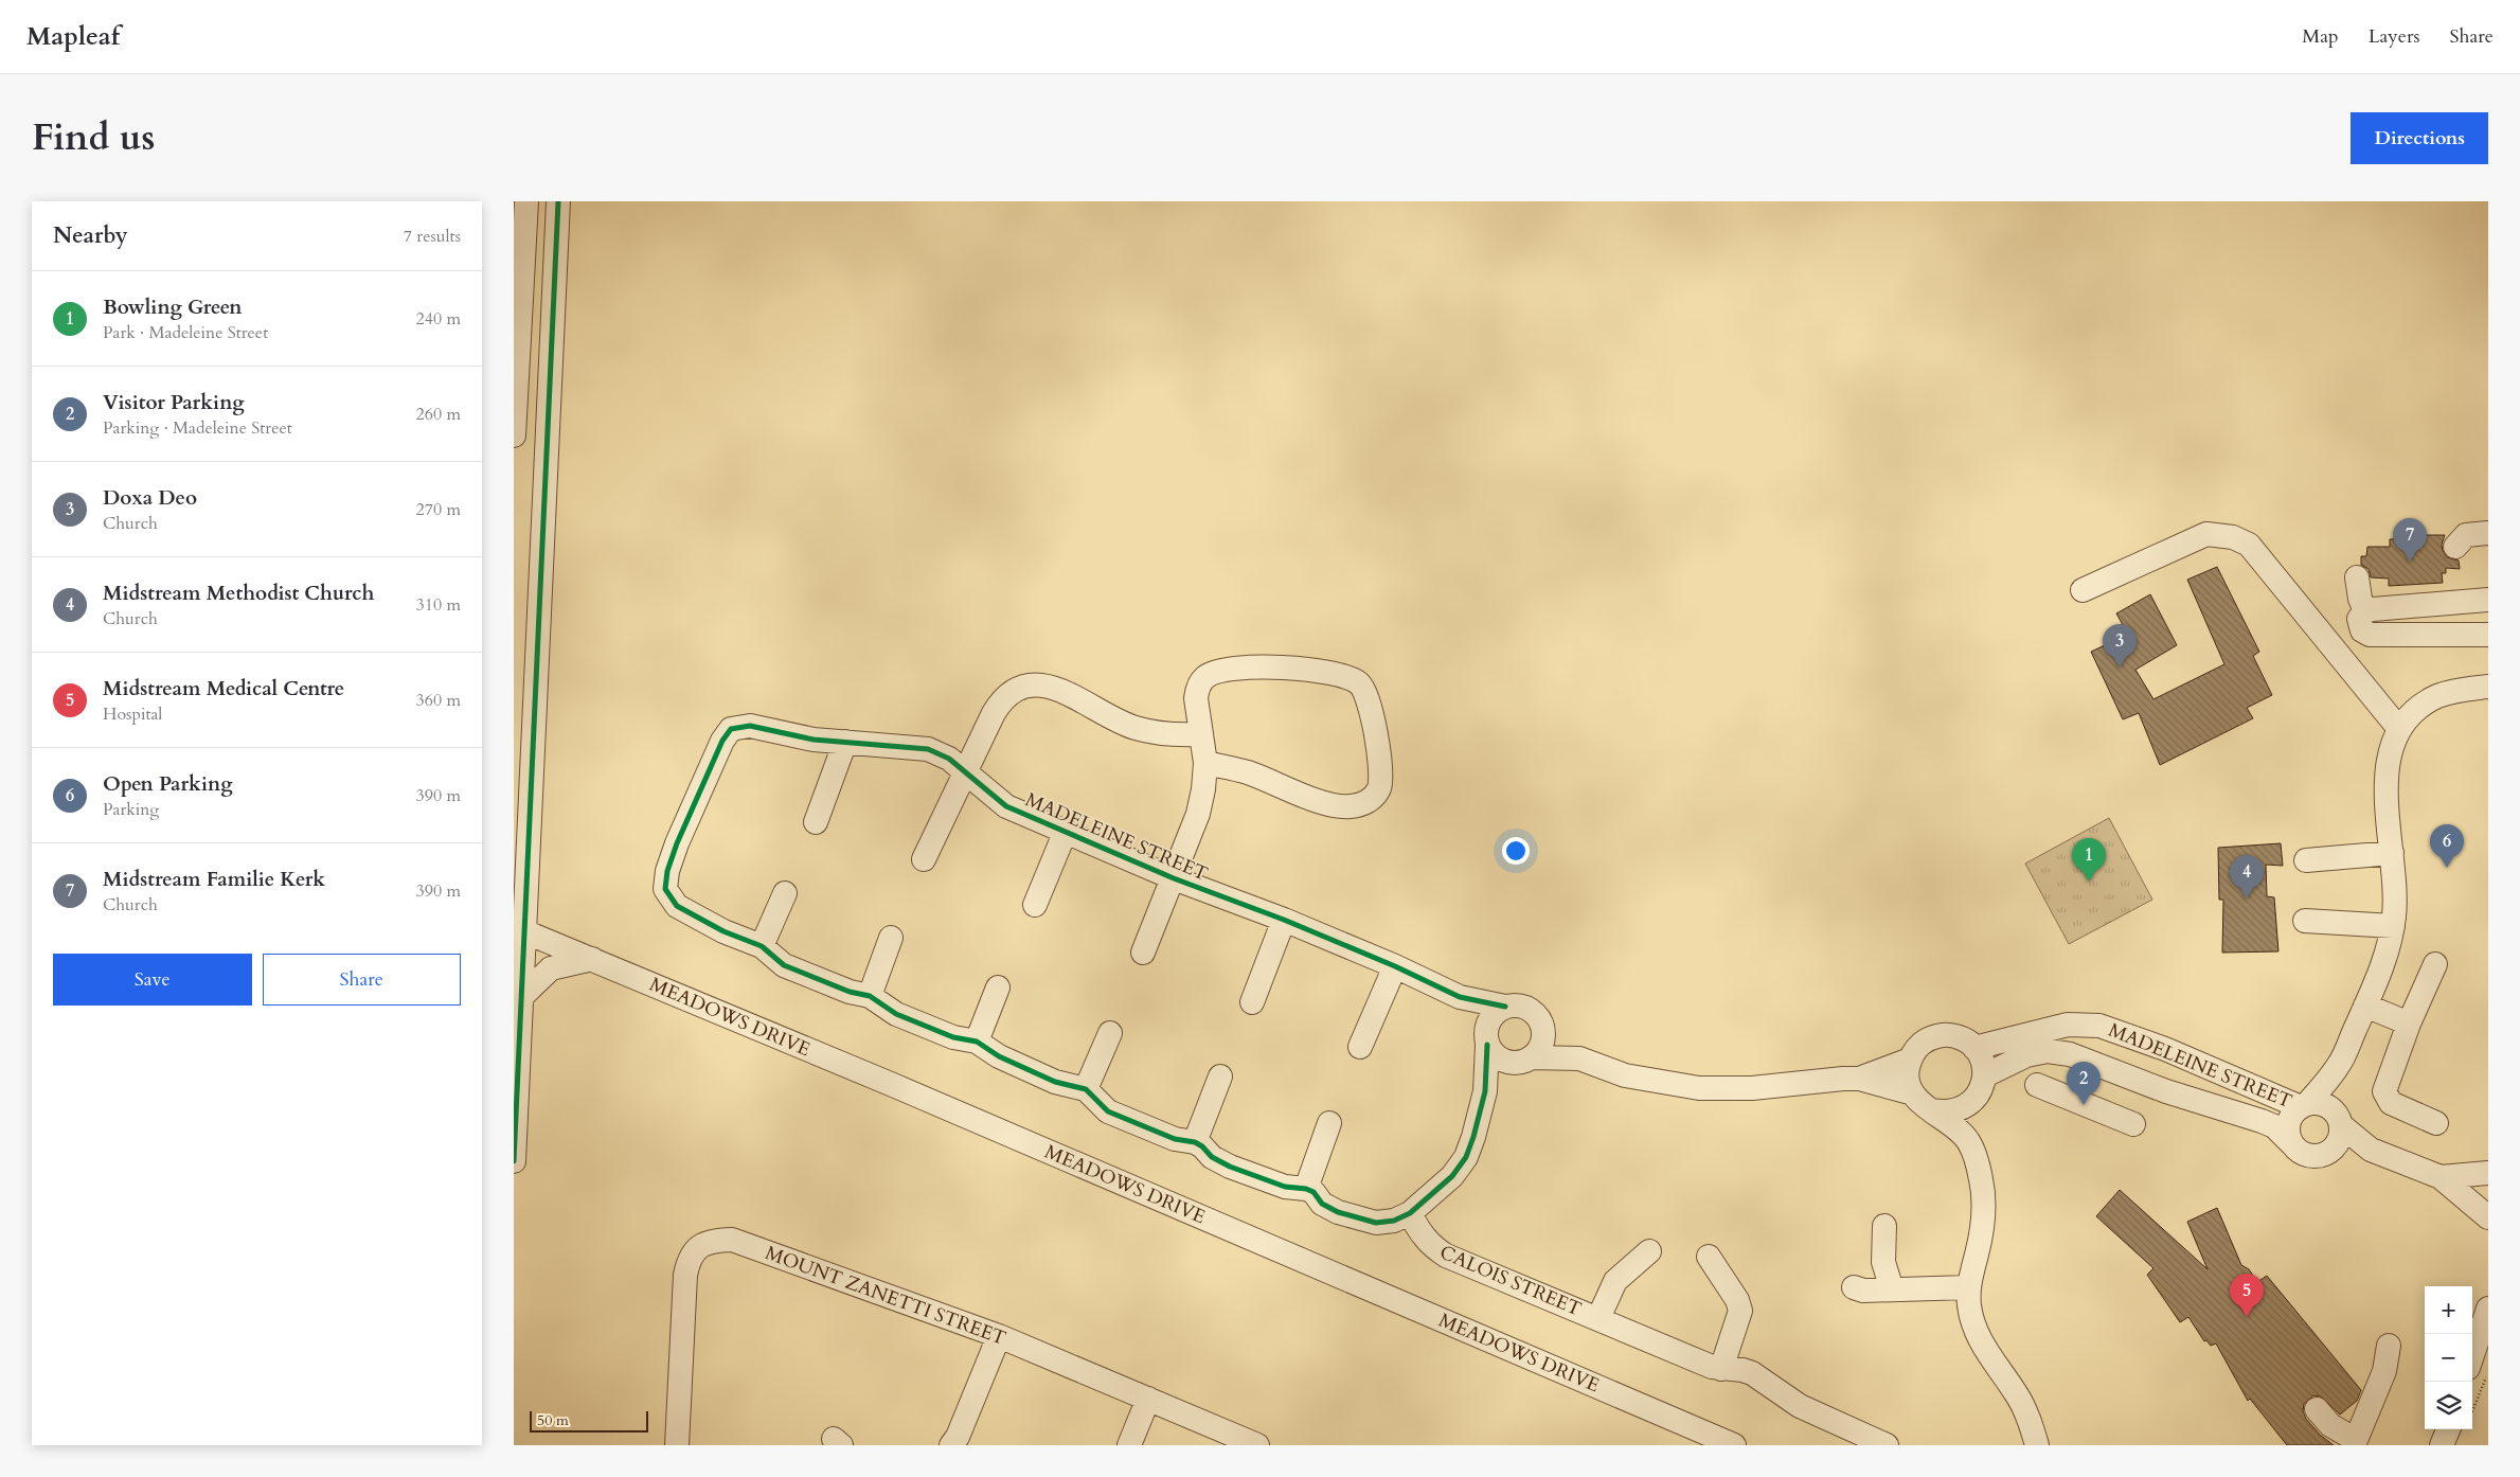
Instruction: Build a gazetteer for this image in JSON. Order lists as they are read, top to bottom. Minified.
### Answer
{"streets":{"street":["MADELEINE STREET","MEADOWS DRIVE","CALOIS STREET","MOUNT ZANETTI STREET"]},"scale_bar":"50 m","page":{"header":"Mapleaf","nav":["Map","Layers","Share"],"title":"Find us","buttons":["Directions",["Save","Share"]],"heading":["Nearby","7 results"],"list":[{"mark":"1","name":"Bowling Green","note":"Park · Madeleine Street","value":"240 m"},{"mark":"2","name":"Visitor Parking","note":"Parking · Madeleine Street","value":"260 m"},{"mark":"3","name":"Doxa Deo","note":"Church","value":"270 m"},{"mark":"4","name":"Midstream Methodist Church","note":"Church","value":"310 m"},{"mark":"5","name":"Midstream Medical Centre","note":"Hospital","value":"360 m"},{"mark":"6","name":"Open Parking","note":"Parking","value":"390 m"},{"mark":"7","name":"Midstream Familie Kerk","note":"Church","value":"390 m"}],"pins":["7","3","6","1","4","2","5"],"map_buttons":["+","−"],"scale":"50 m"}}
